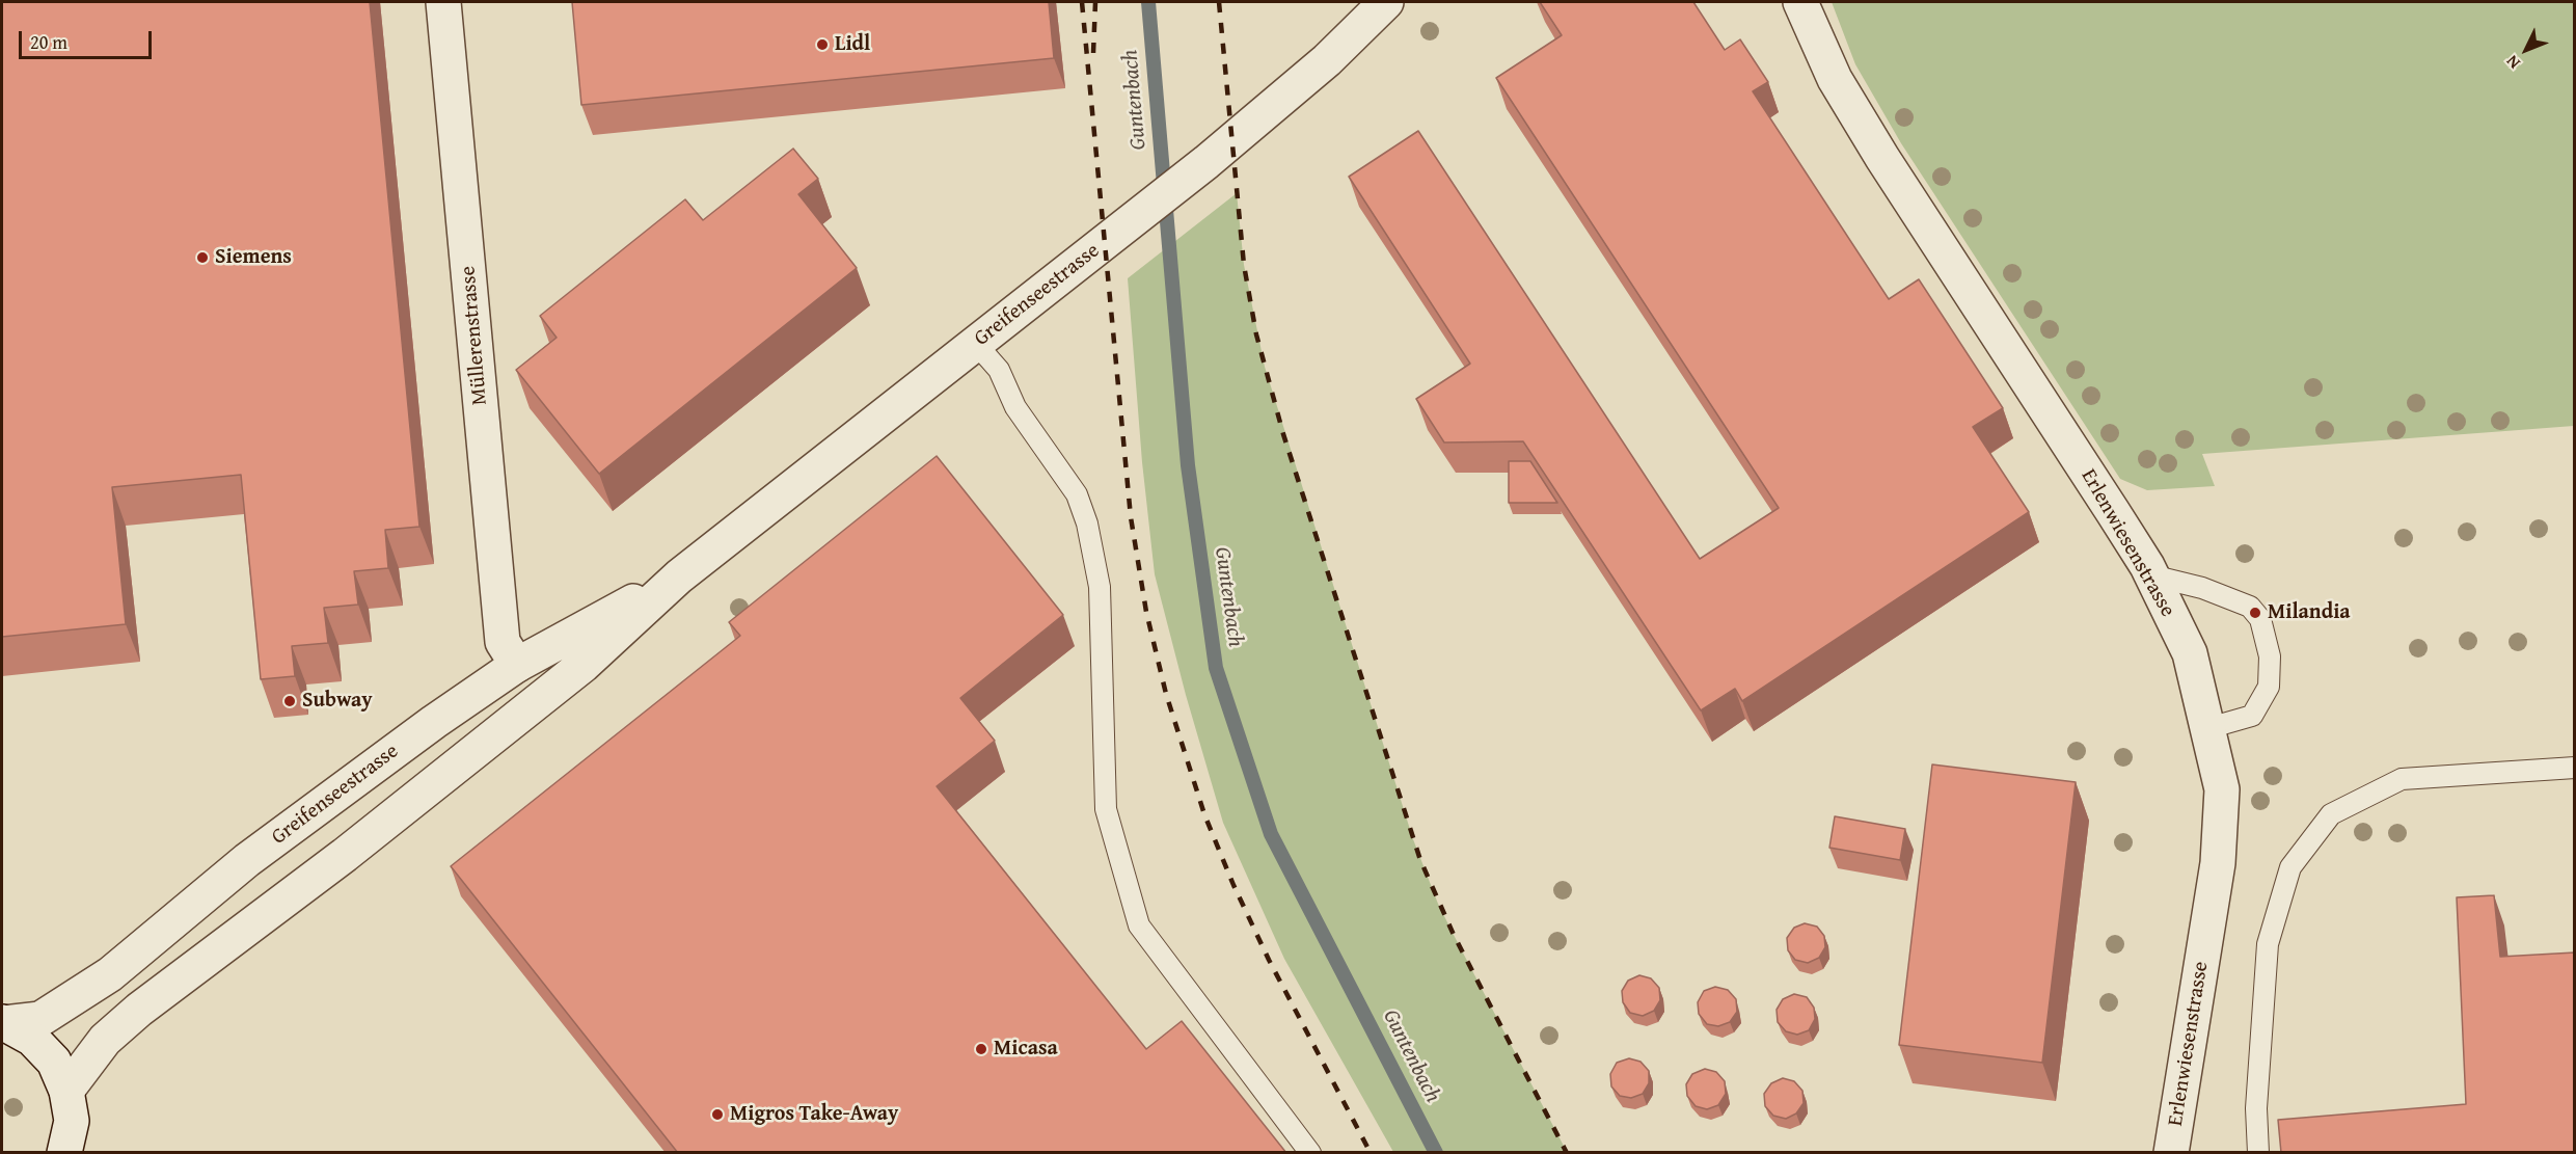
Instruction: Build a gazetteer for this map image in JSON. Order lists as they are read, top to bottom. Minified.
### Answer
{"streets":{"street":["Greifenseestrasse","Müllerenstrasse","Erlenwiesenstrasse"]},"crossings":[["Greifenseestrasse","Müllerenstrasse"]],"water":["Guntenbach"],"places":["Lidl","Siemens","Milandia","Subway","Micasa","Migros Take-Away"],"scale_bar":"20 m","north":"bottom left"}
